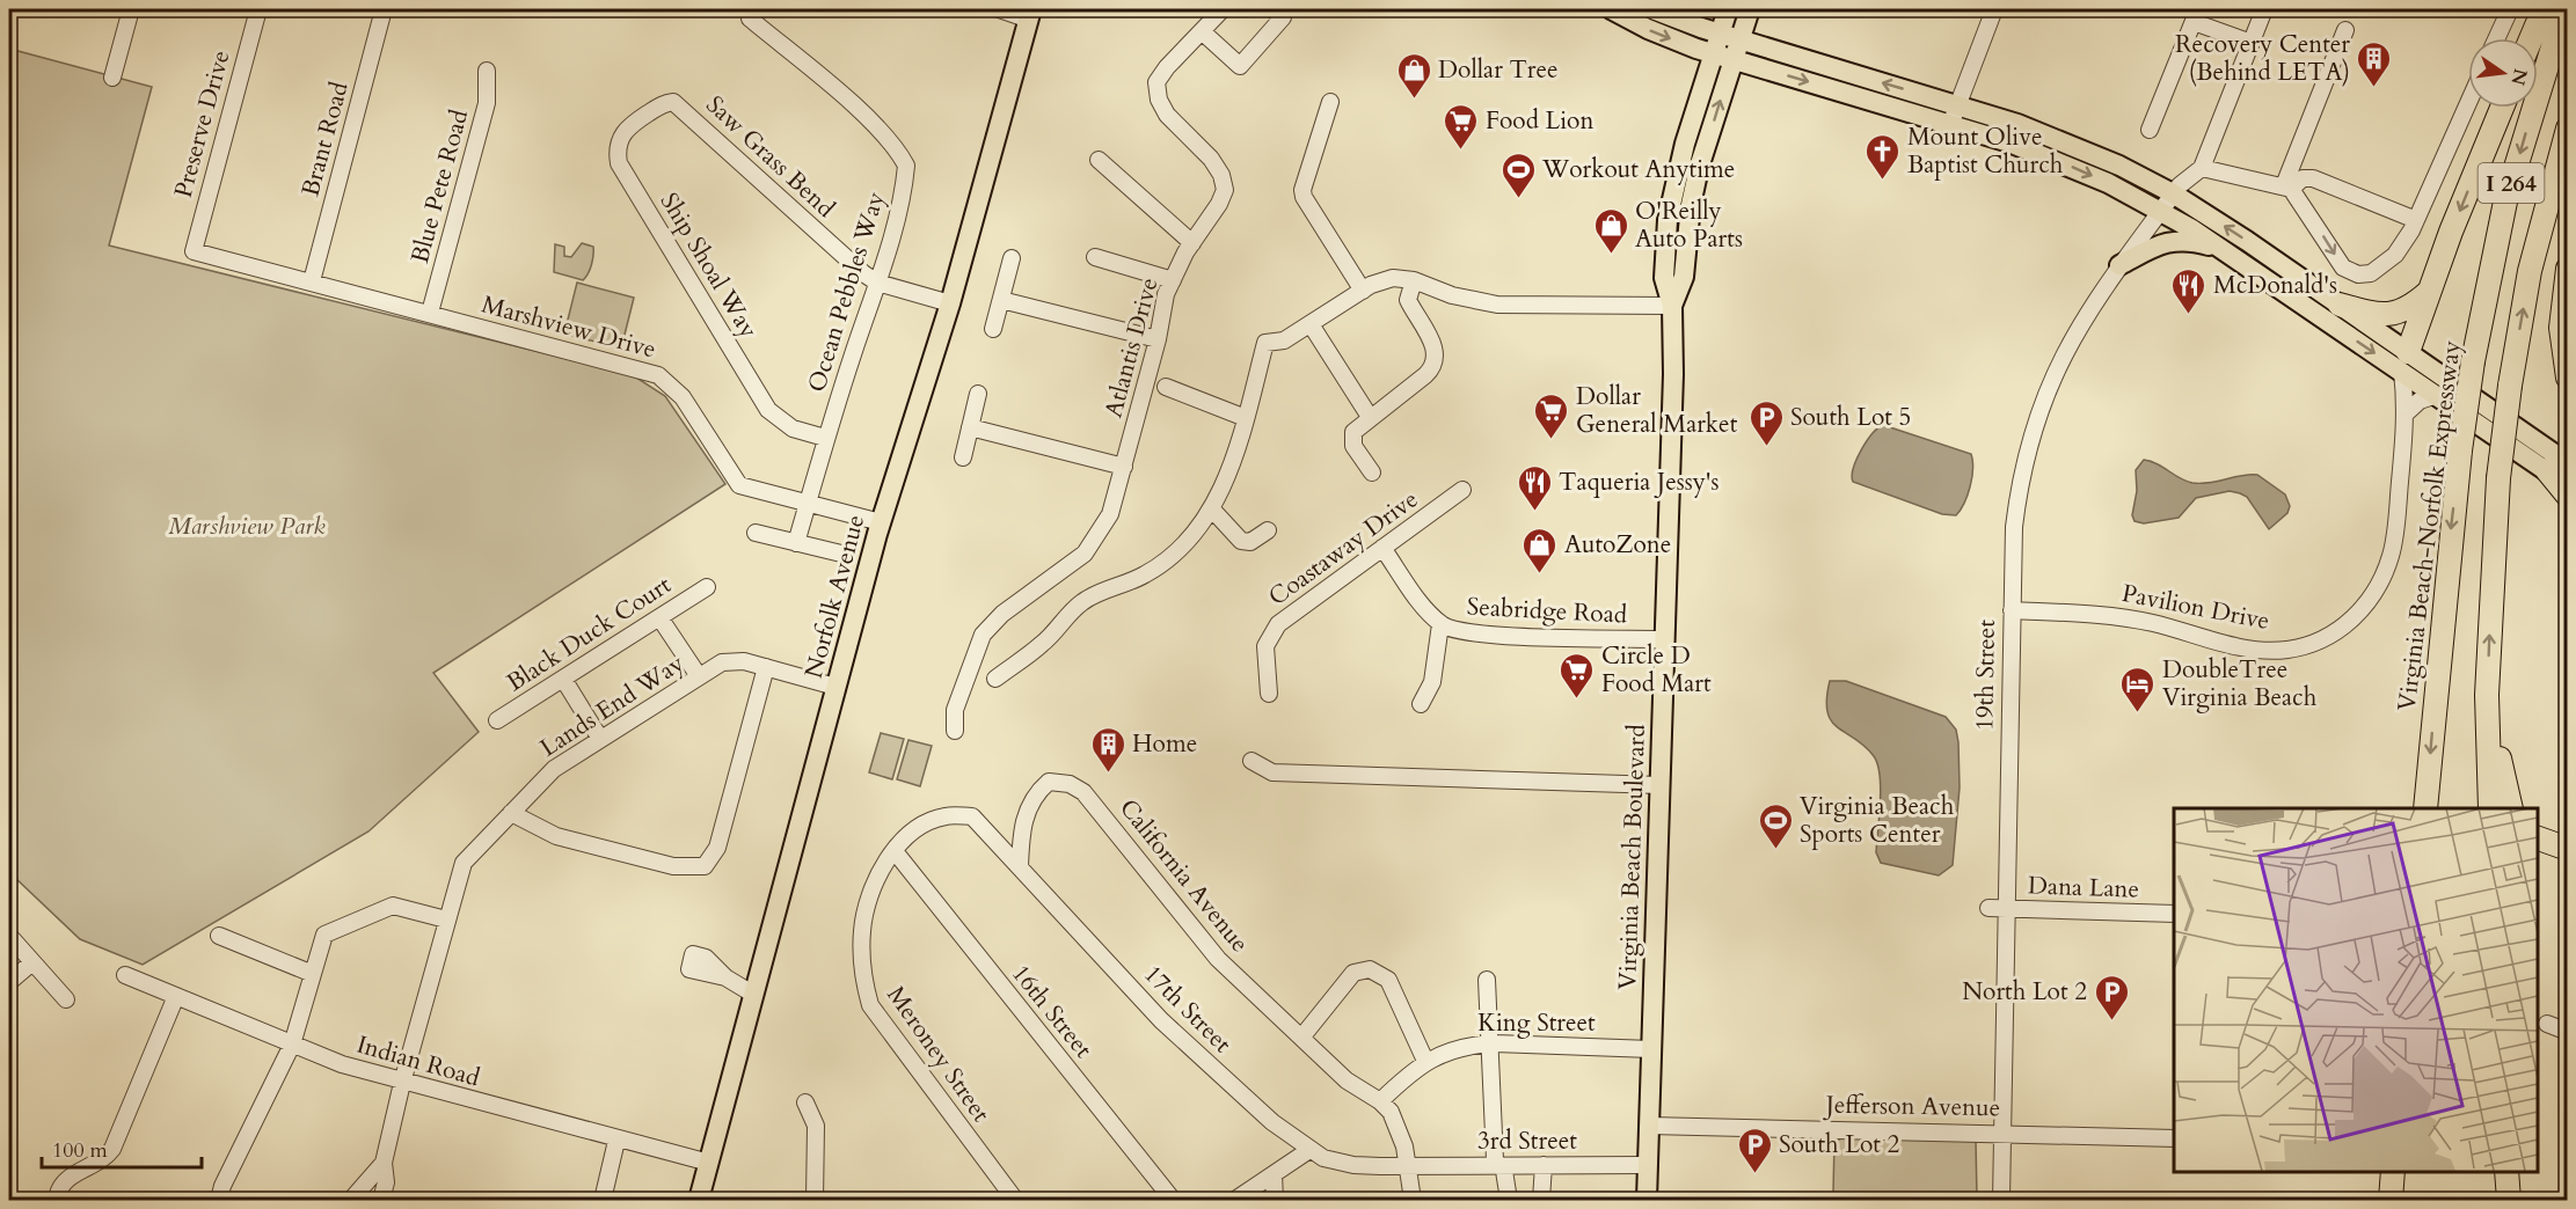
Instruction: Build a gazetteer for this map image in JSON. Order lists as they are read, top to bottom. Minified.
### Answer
{"streets":{"highway":["I 264","Virginia Beach-Norfolk Expressway"],"main road":["Norfolk Avenue","Virginia Beach Boulevard"],"street":["Preserve Drive","Brant Road","Saw Grass Bend","Blue Pete Road","Ship Shoal Way","Ocean Pebbles Way","Marshview Drive","Atlantis Drive","Coastaway Drive","Pavilion Drive","Seabridge Road","Black Duck Court","19th Street","Lands End Way","California Avenue","Dana Lane","17th Street","16th Street","King Street","Meroney Street","Indian Road","Jefferson Avenue","3rd Street"]},"crossings":[["Preserve Drive","Marshview Drive"],["Brant Road","Marshview Drive"],["Saw Grass Bend","Ship Shoal Way"],["Saw Grass Bend","Ocean Pebbles Way"],["Saw Grass Bend","Norfolk Avenue"],["Blue Pete Road","Marshview Drive"],["Ship Shoal Way","Ocean Pebbles Way"],["Ocean Pebbles Way","Marshview Drive"],["Marshview Drive","Norfolk Avenue"],["Coastaway Drive","Seabridge Road"],["Norfolk Avenue","Lands End Way"],["Norfolk Avenue","Indian Road"],["Pavilion Drive","19th Street"],["Seabridge Road","Virginia Beach Boulevard"],["19th Street","Dana Lane"],["19th Street","Jefferson Avenue"],["Lands End Way","Indian Road"],["Virginia Beach Boulevard","King Street"],["Virginia Beach Boulevard","Jefferson Avenue"],["Virginia Beach Boulevard","3rd Street"],["California Avenue","17th Street"],["California Avenue","King Street"],["17th Street","Meroney Street"],["17th Street","3rd Street"],["16th Street","Meroney Street"]],"parks":["Marshview Park"],"places":{"building":["Recovery Center (Behind LETA)","Home"],"shop":["Dollar Tree","O'Reilly Auto Parts","AutoZone"],"supermarket":["Food Lion","Dollar General Market","Circle D Food Mart"],"church":["Mount Olive Baptist Church"],"sports":["Workout Anytime","Virginia Beach Sports Center"],"restaurant":["McDonald's","Taqueria Jessy's"],"parking":["South Lot 5","North Lot 2","South Lot 2"],"hotel":["DoubleTree Virginia Beach"]},"scale_bar":"100 m","north":"right"}
